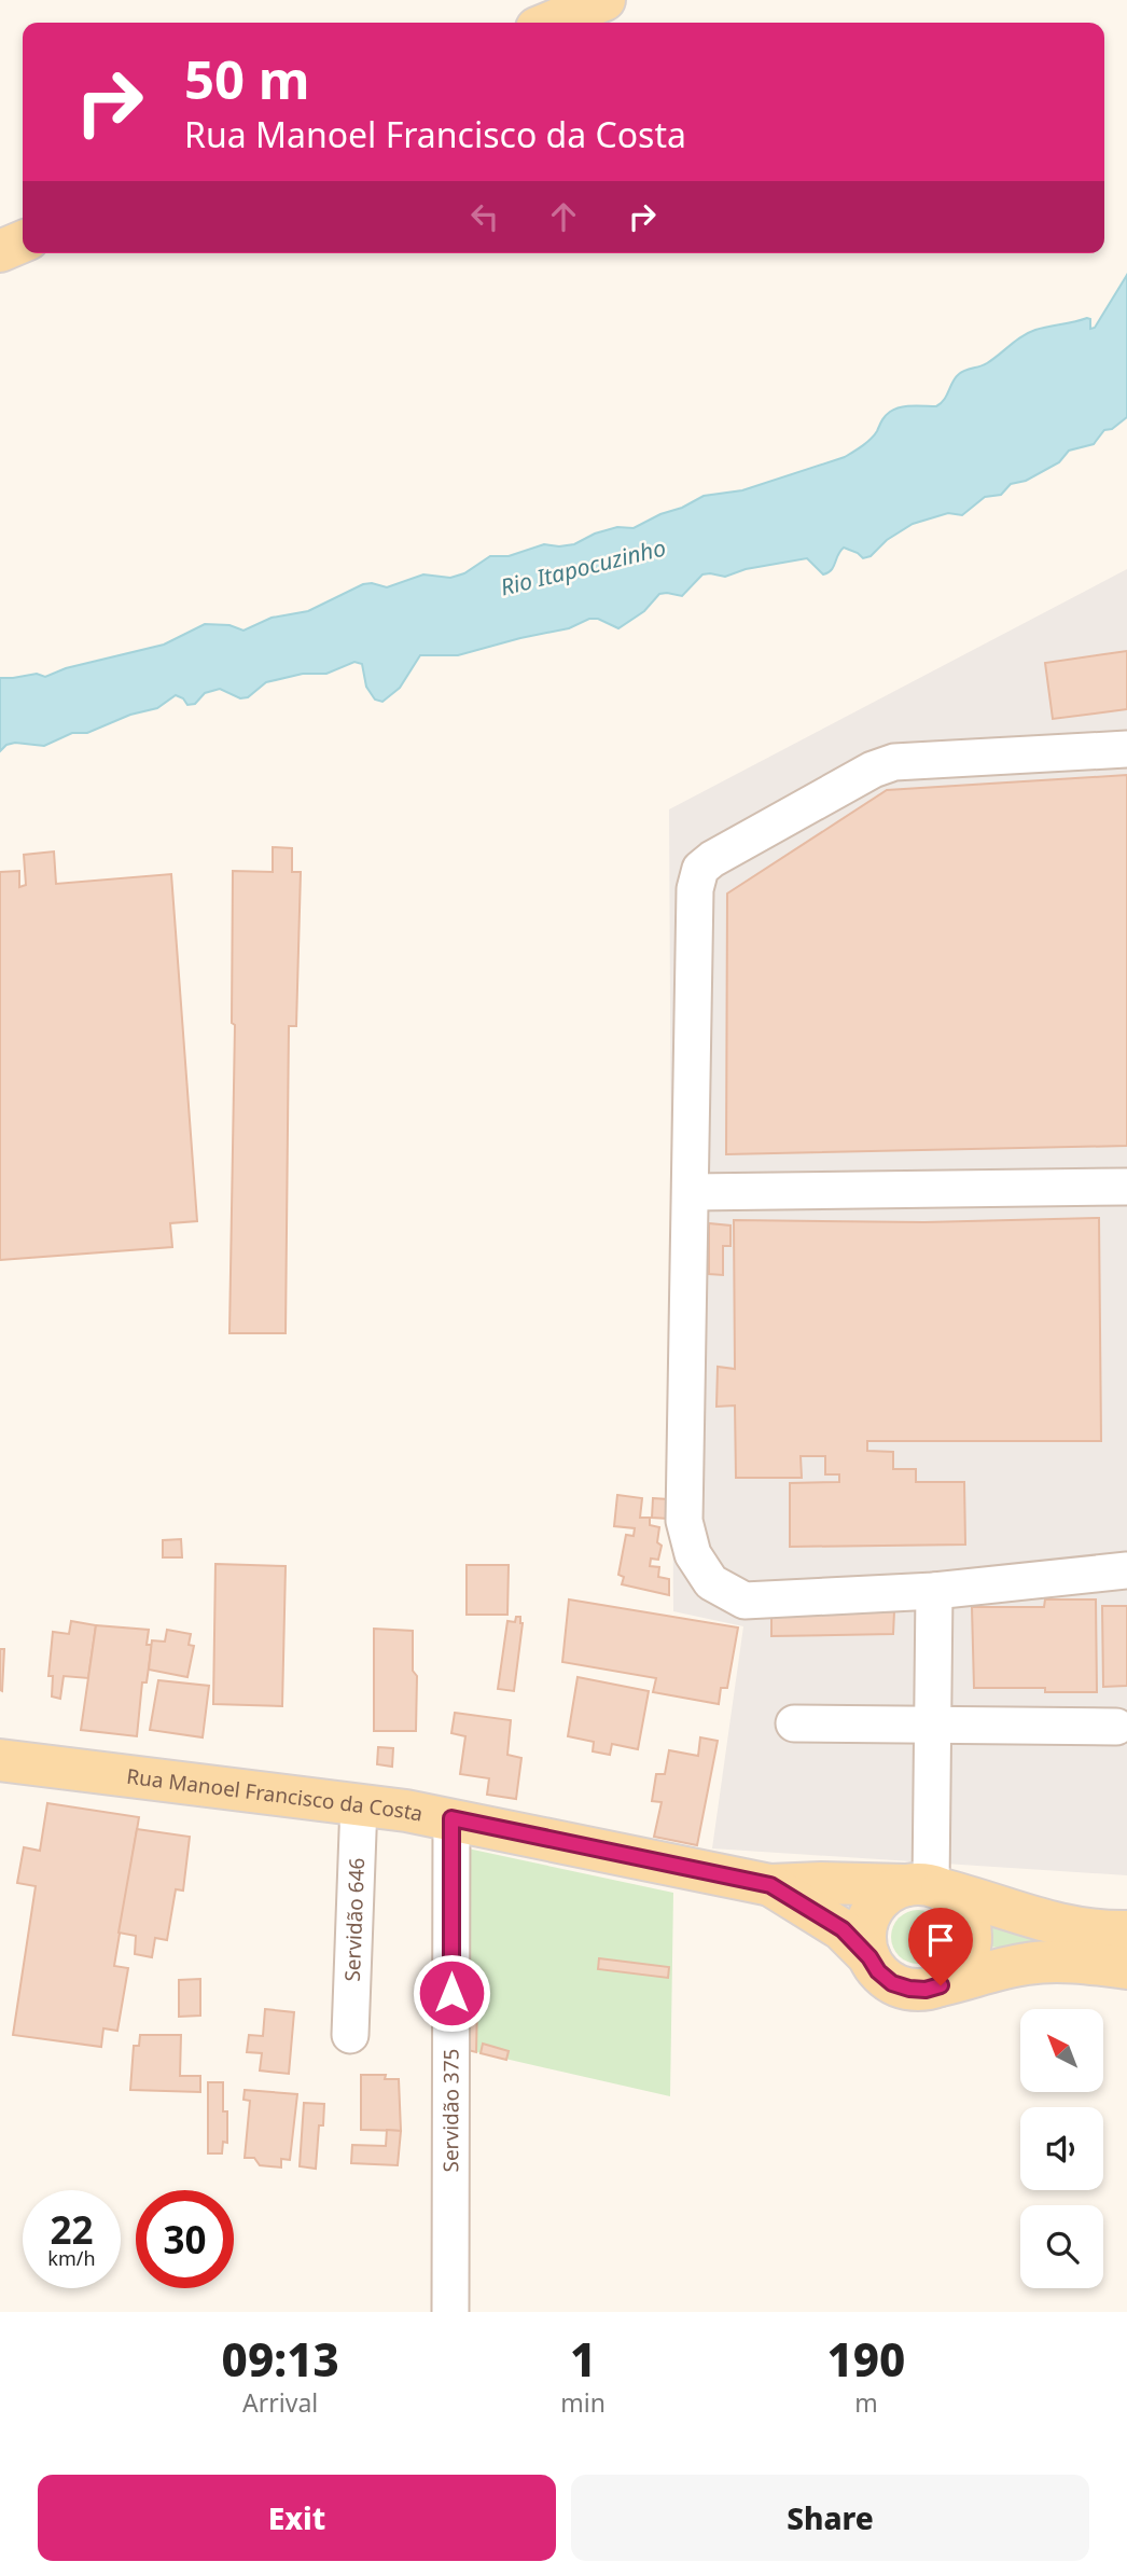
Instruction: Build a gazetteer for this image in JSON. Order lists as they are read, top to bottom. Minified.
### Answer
{"streets":{"main road":["Rua Manoel Francisco da Costa"],"street":["Servidão 646","Servidão 375"]},"crossings":[["Rua Manoel Francisco da Costa","Servidão 646"],["Rua Manoel Francisco da Costa","Servidão 375"]],"water":["Rio Itapocuzinho"],"north":"top left","page":{"turn":["50 m","Rua Manoel Francisco da Costa"],"speed":"22 km/h","limit":"30","eta":["09:13","Arrival","1","min","190","m"],"buttons":["Exit","Share"]}}
